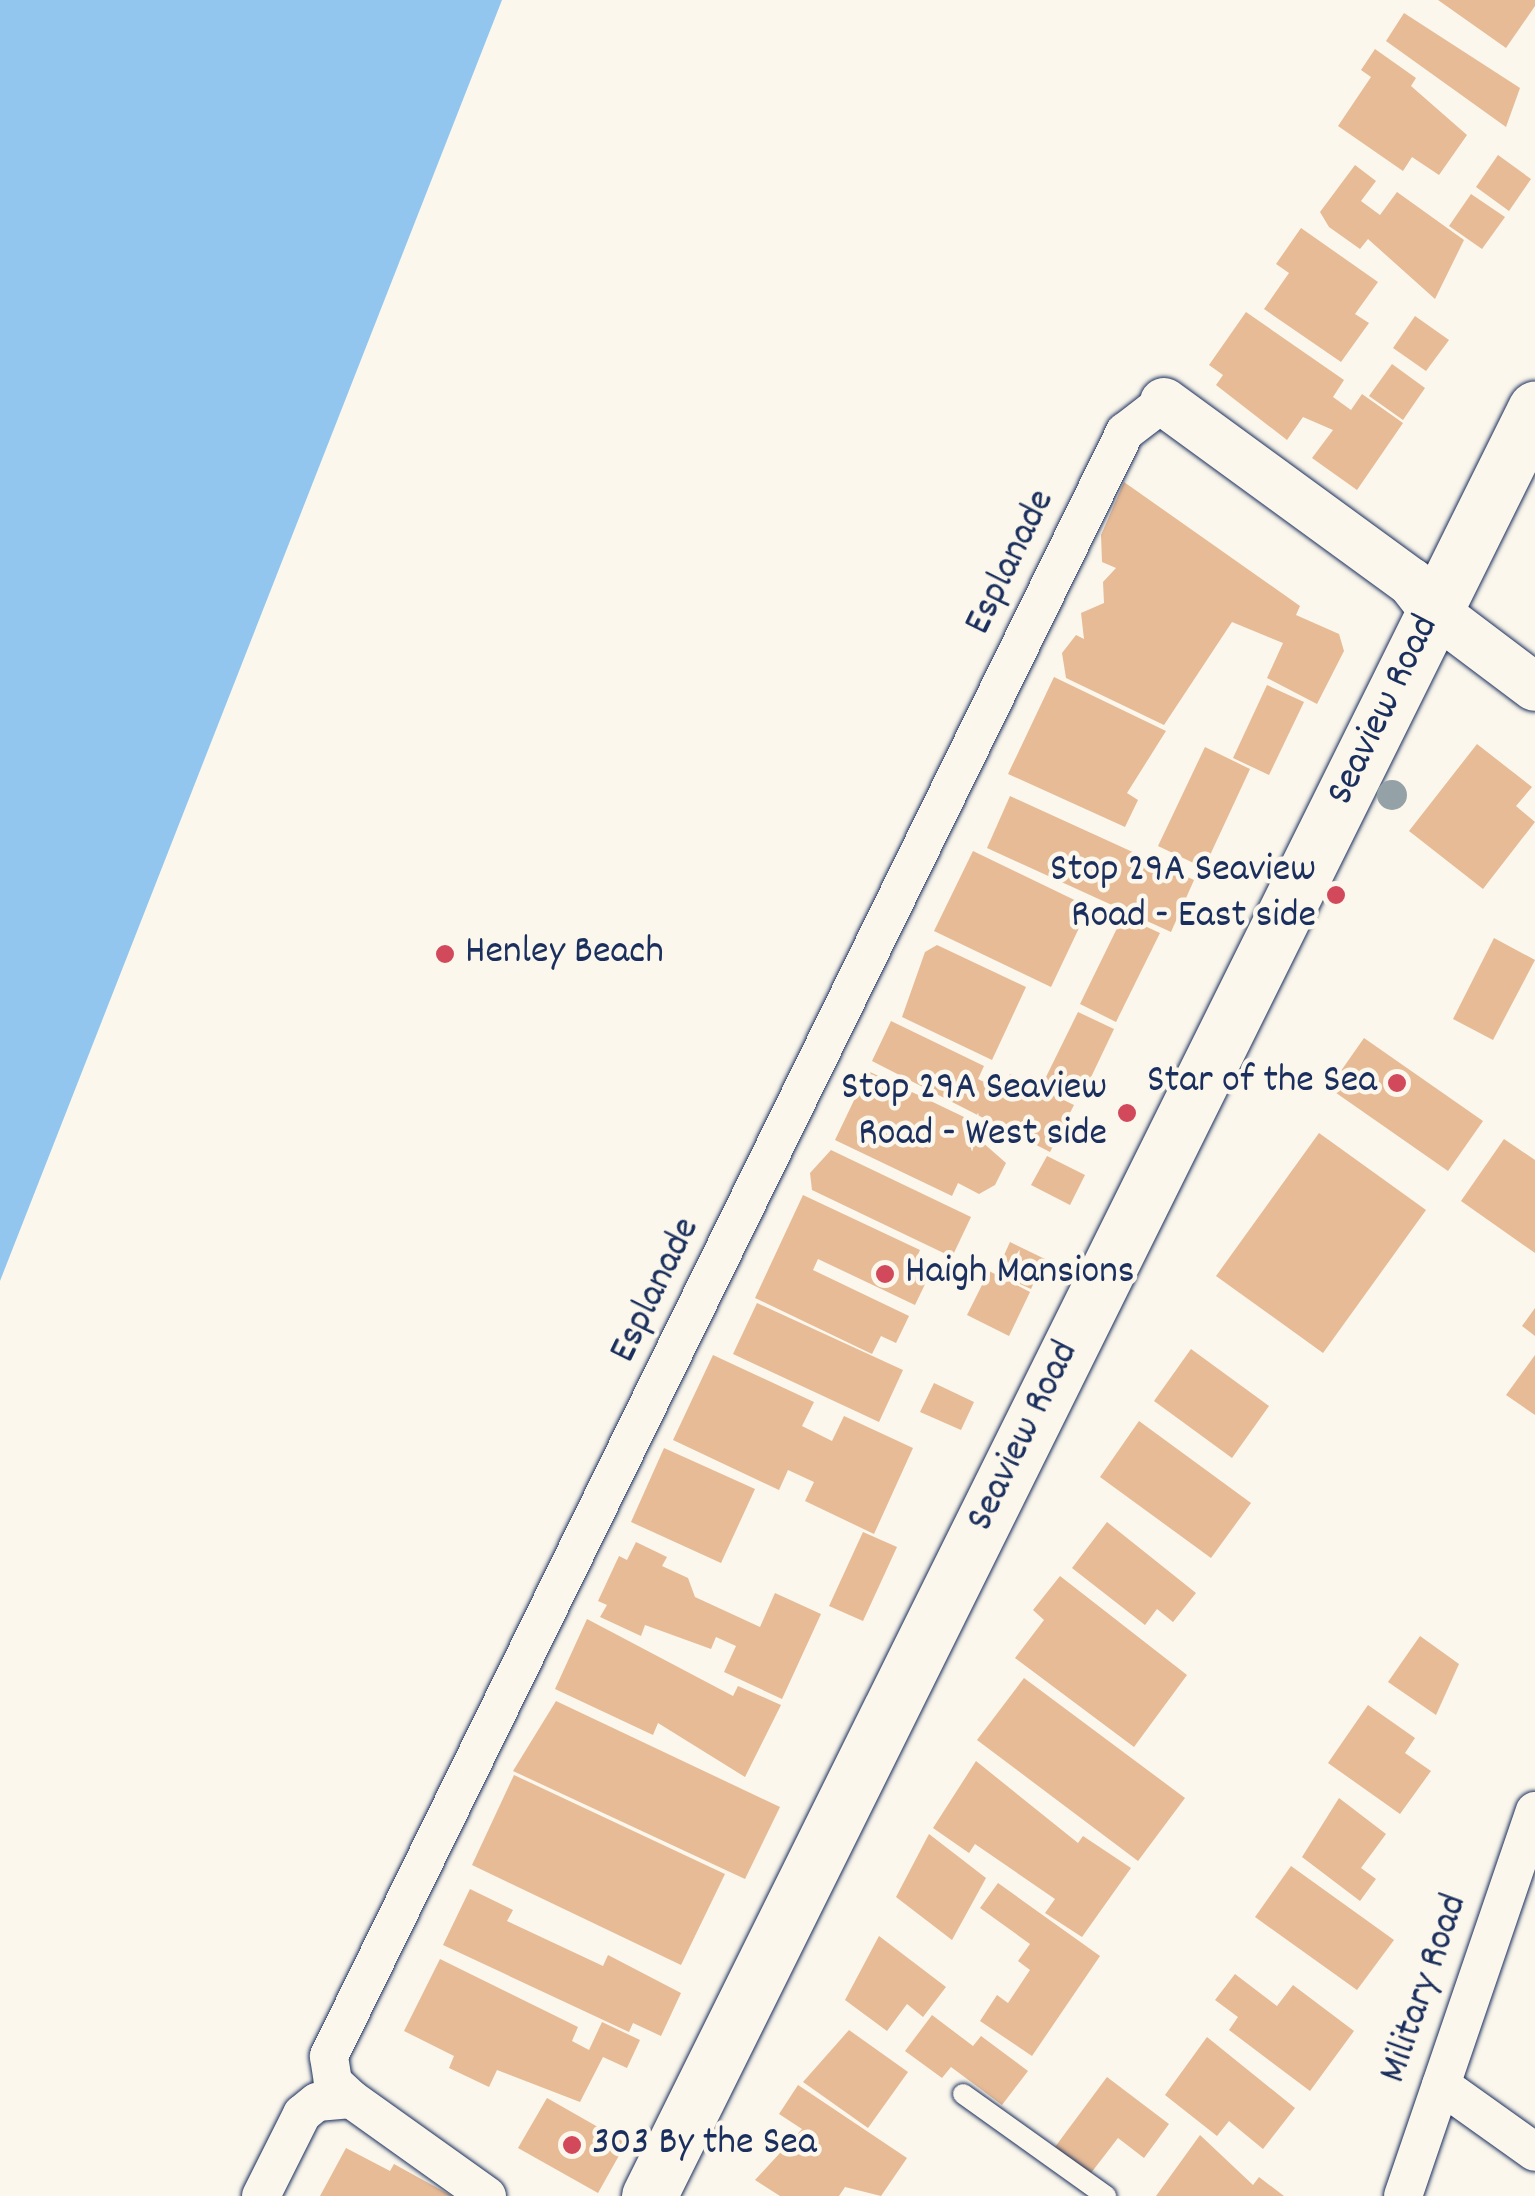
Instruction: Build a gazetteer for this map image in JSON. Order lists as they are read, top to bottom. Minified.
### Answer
{"streets":{"main road":["Seaview Road"],"street":["Esplanade","Military Road"]},"places":["Stop 29A Seaview Road - East side","Henley Beach","Star of the Sea","Stop 29A Seaview Road - West side","Haigh Mansions","303 By the Sea"]}
